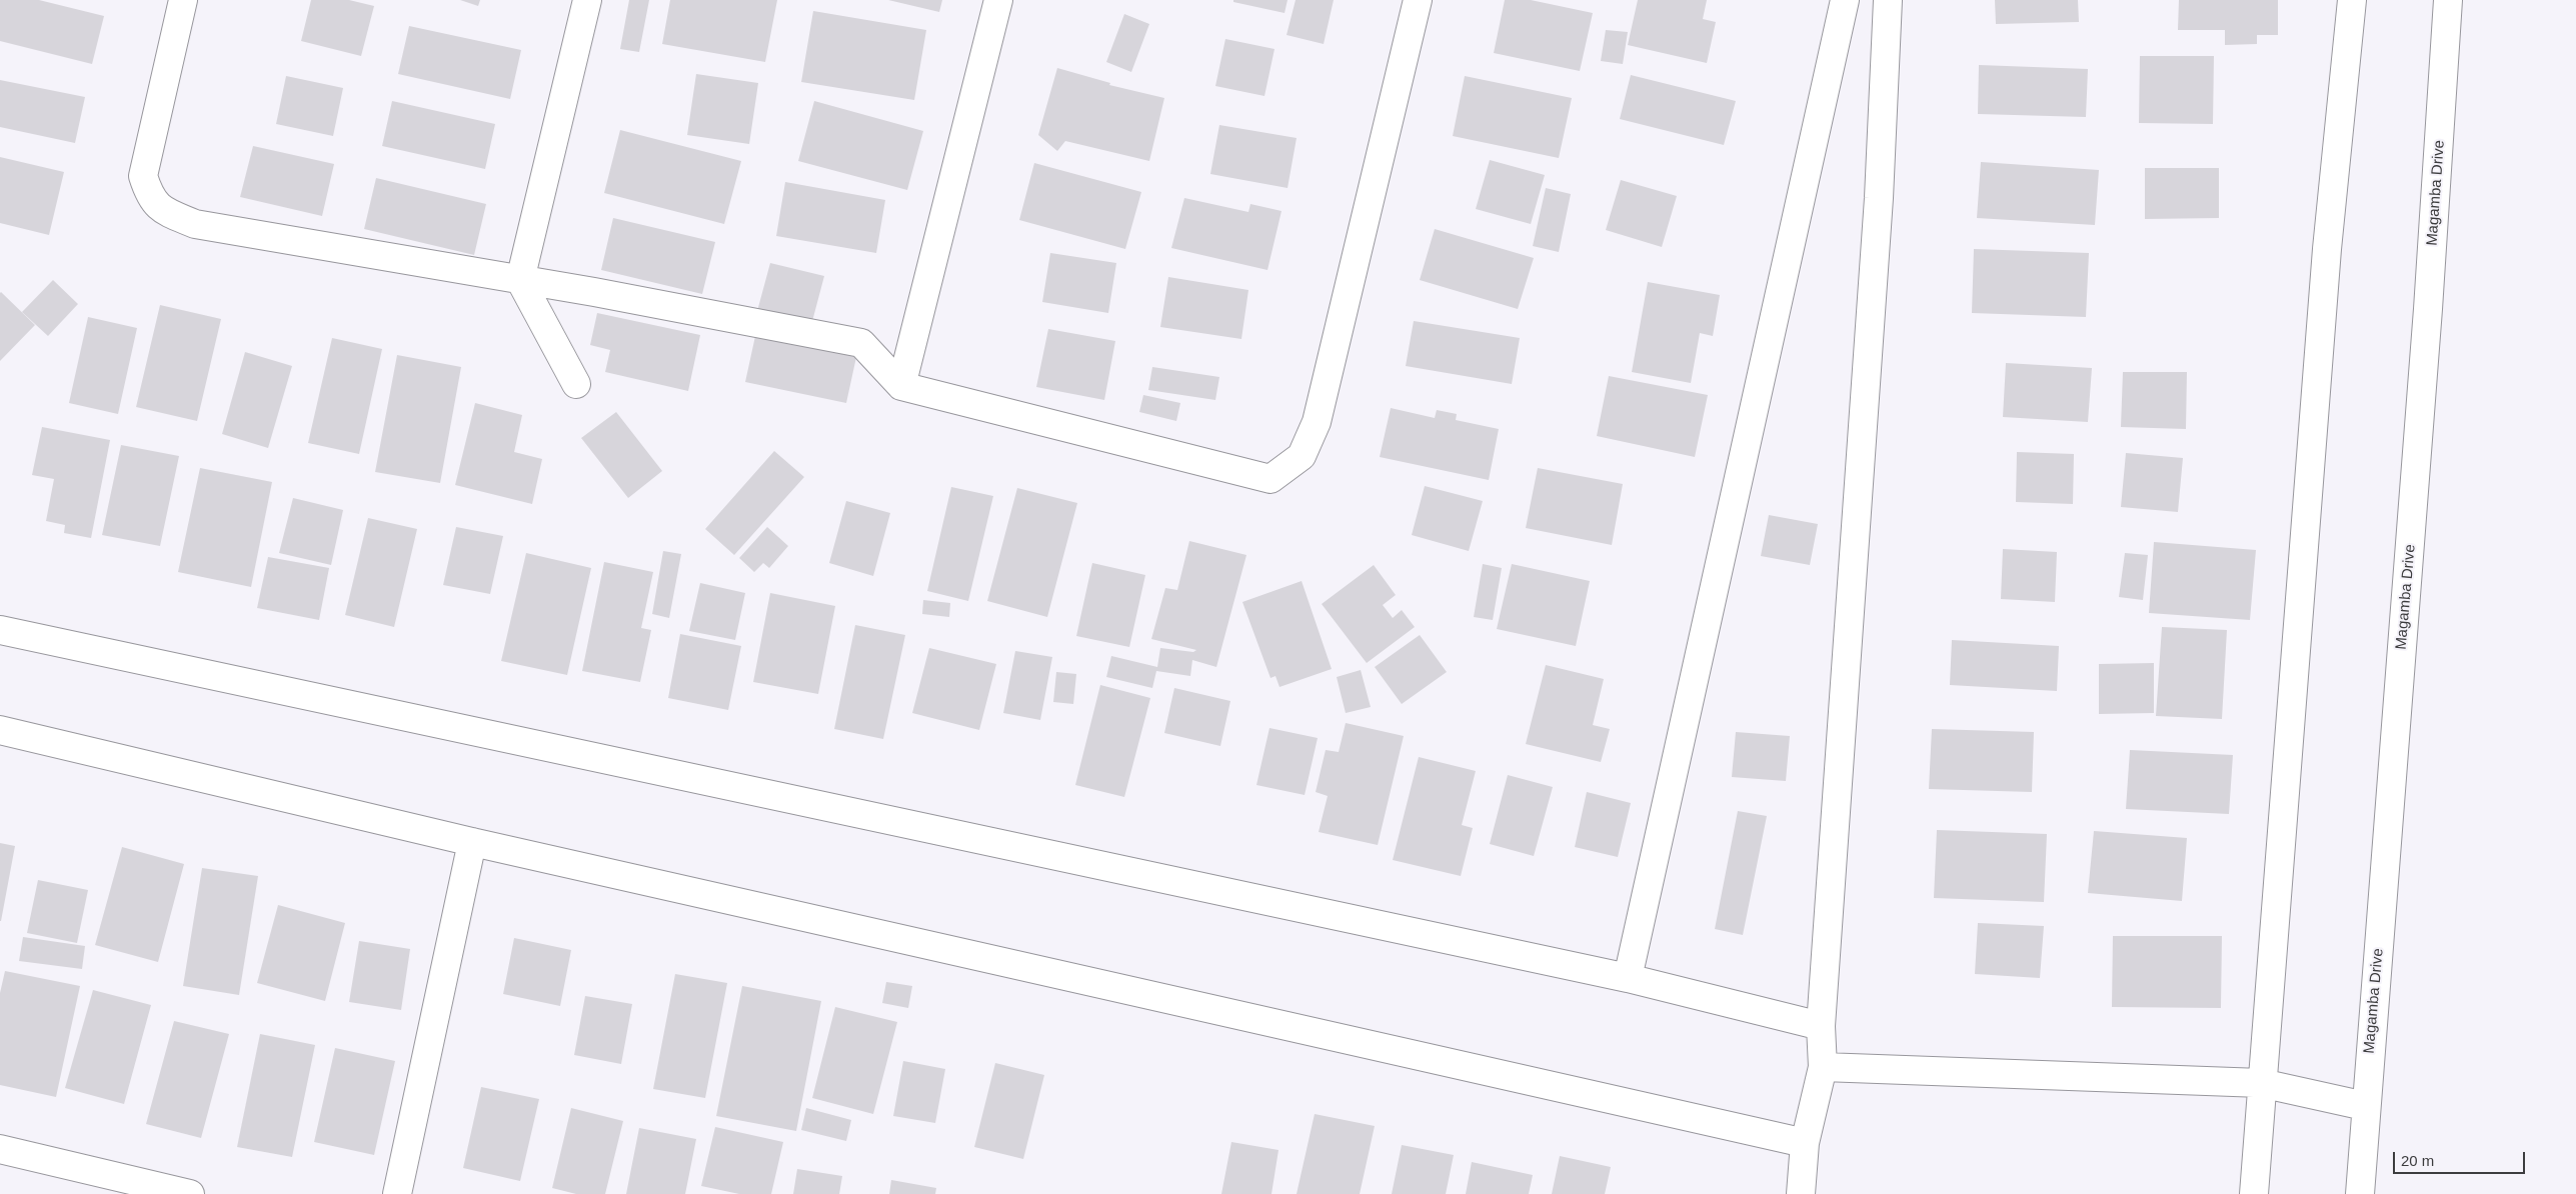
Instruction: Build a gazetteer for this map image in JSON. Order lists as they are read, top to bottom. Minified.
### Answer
{"streets":{"street":["Magamba Drive"]},"scale_bar":"20 m"}
